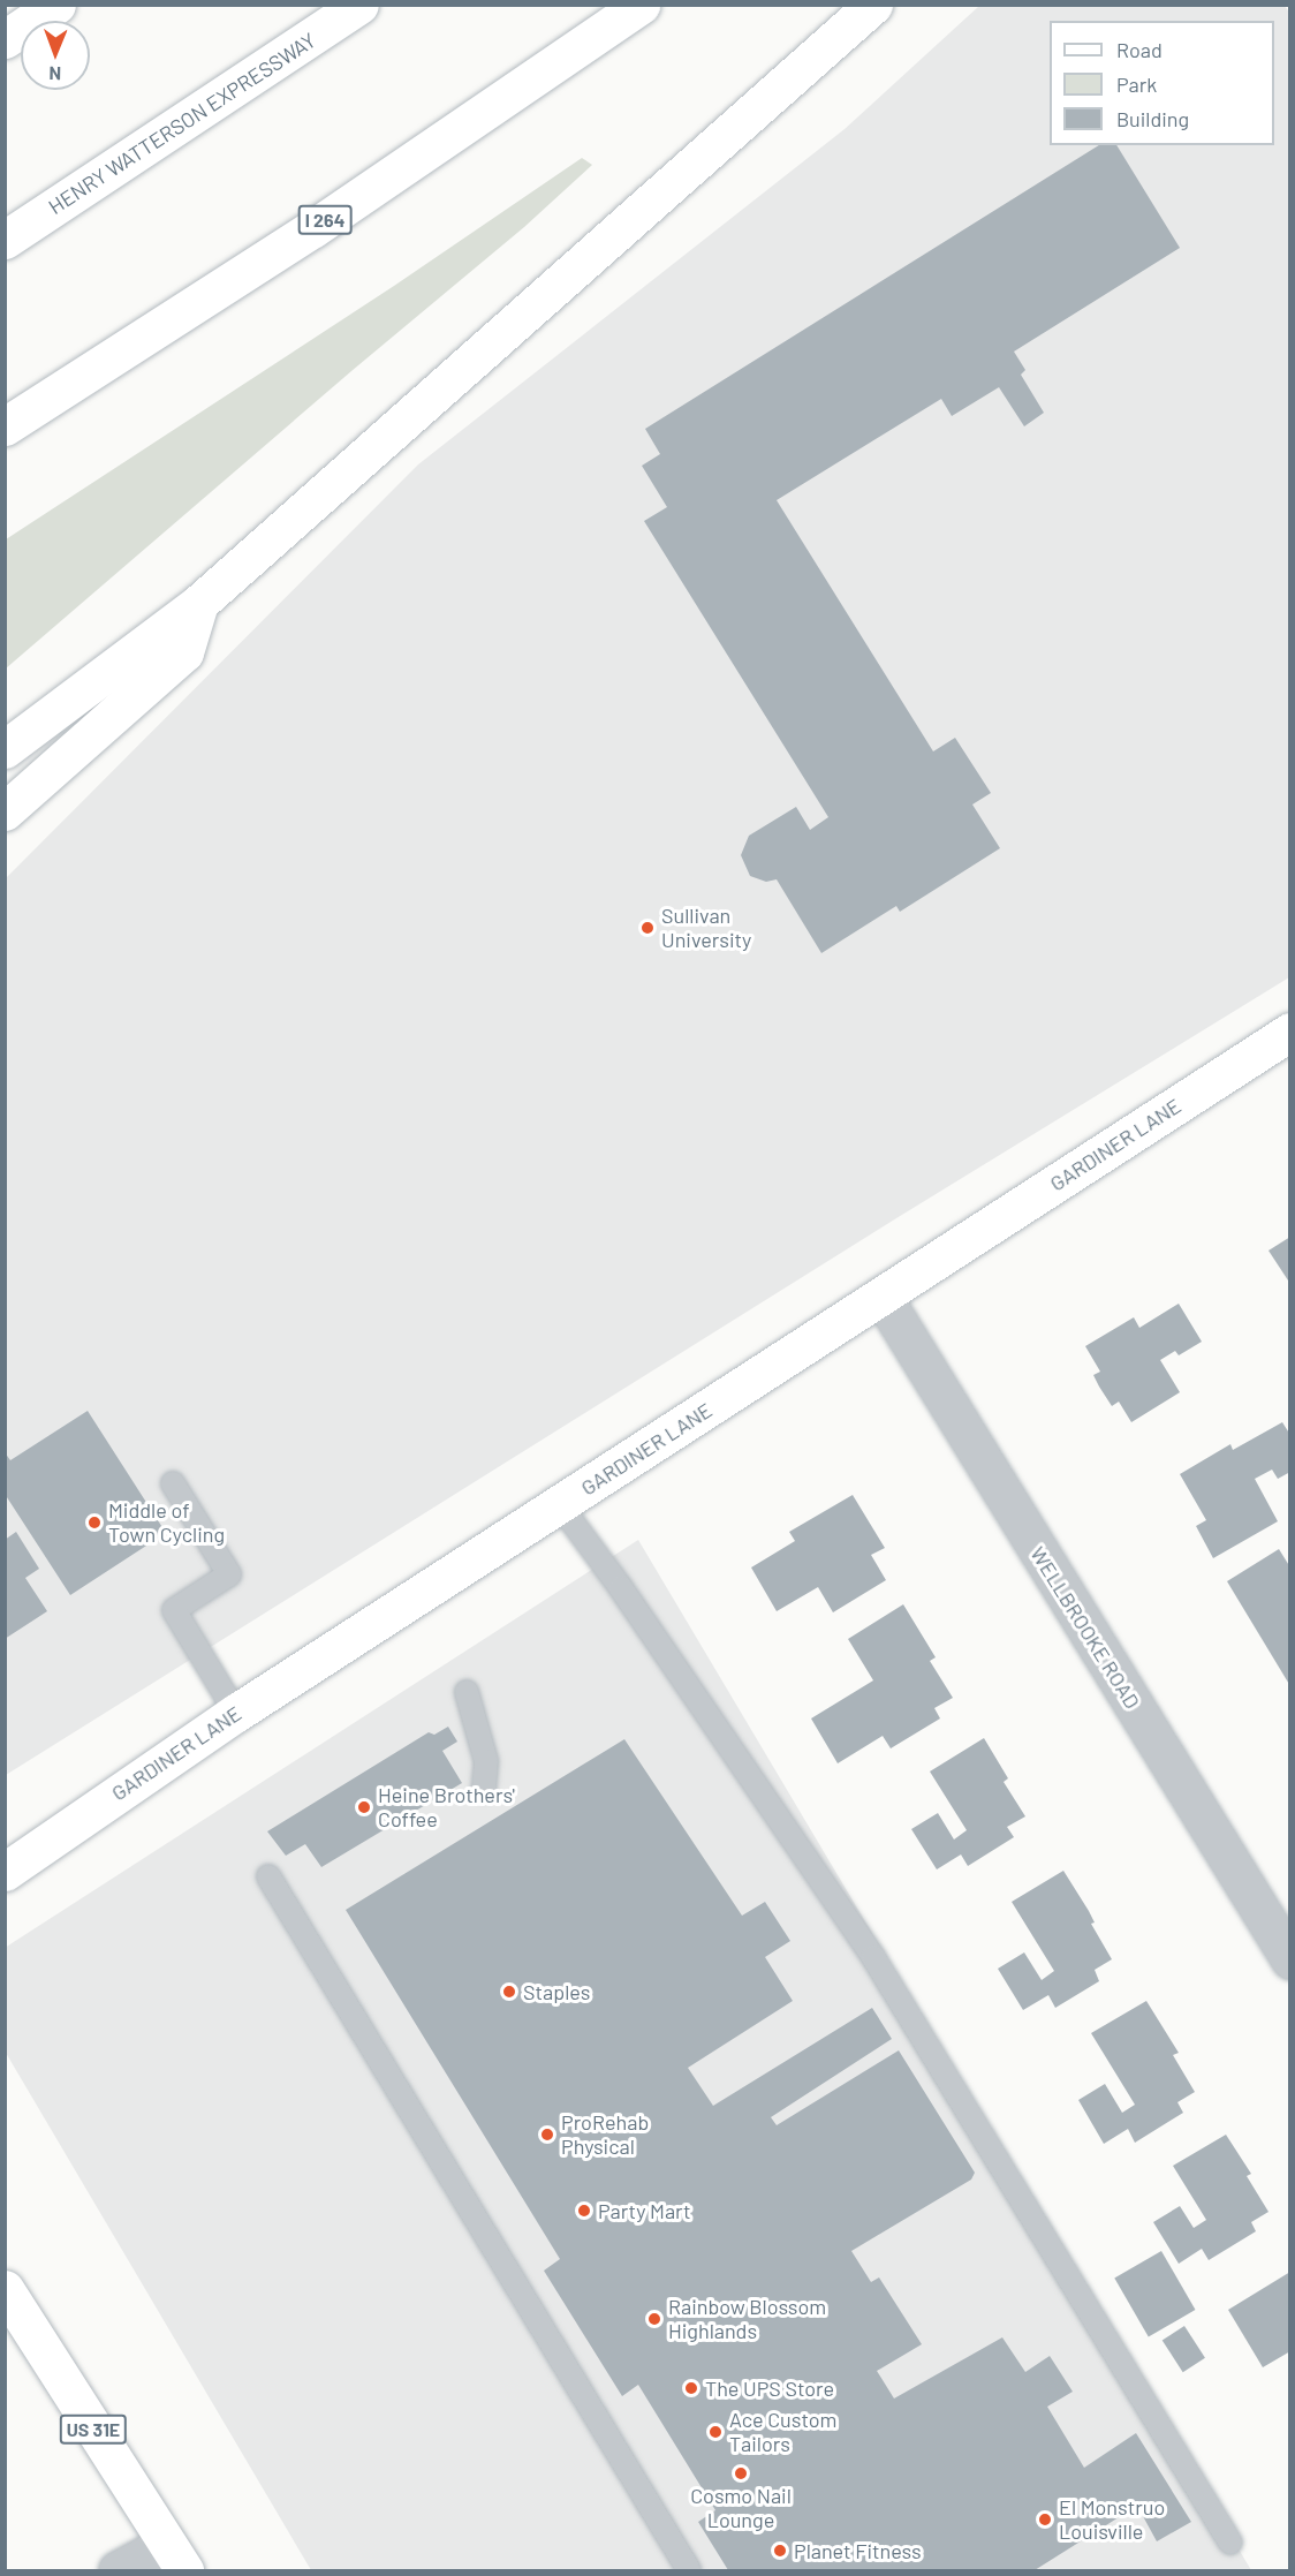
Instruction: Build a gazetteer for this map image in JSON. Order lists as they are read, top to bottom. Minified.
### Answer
{"streets":{"main road":["HENRY WATTERSON EXPRESSWAY","I 264","GARDINER LANE","US 31E"],"street":["WELLBROOKE ROAD"]},"crossings":[["GARDINER LANE","WELLBROOKE ROAD"]],"places":["Sullivan University","Middle of Town Cycling","Heine Brothers' Coffee","Staples","ProRehab Physical","Party Mart","Rainbow Blossom Highlands","The UPS Store","Ace Custom Tailors","Cosmo Nail Lounge","El Monstruo Louisville","Planet Fitness"],"legend":["Road","Park","Building"],"north":"bottom"}
